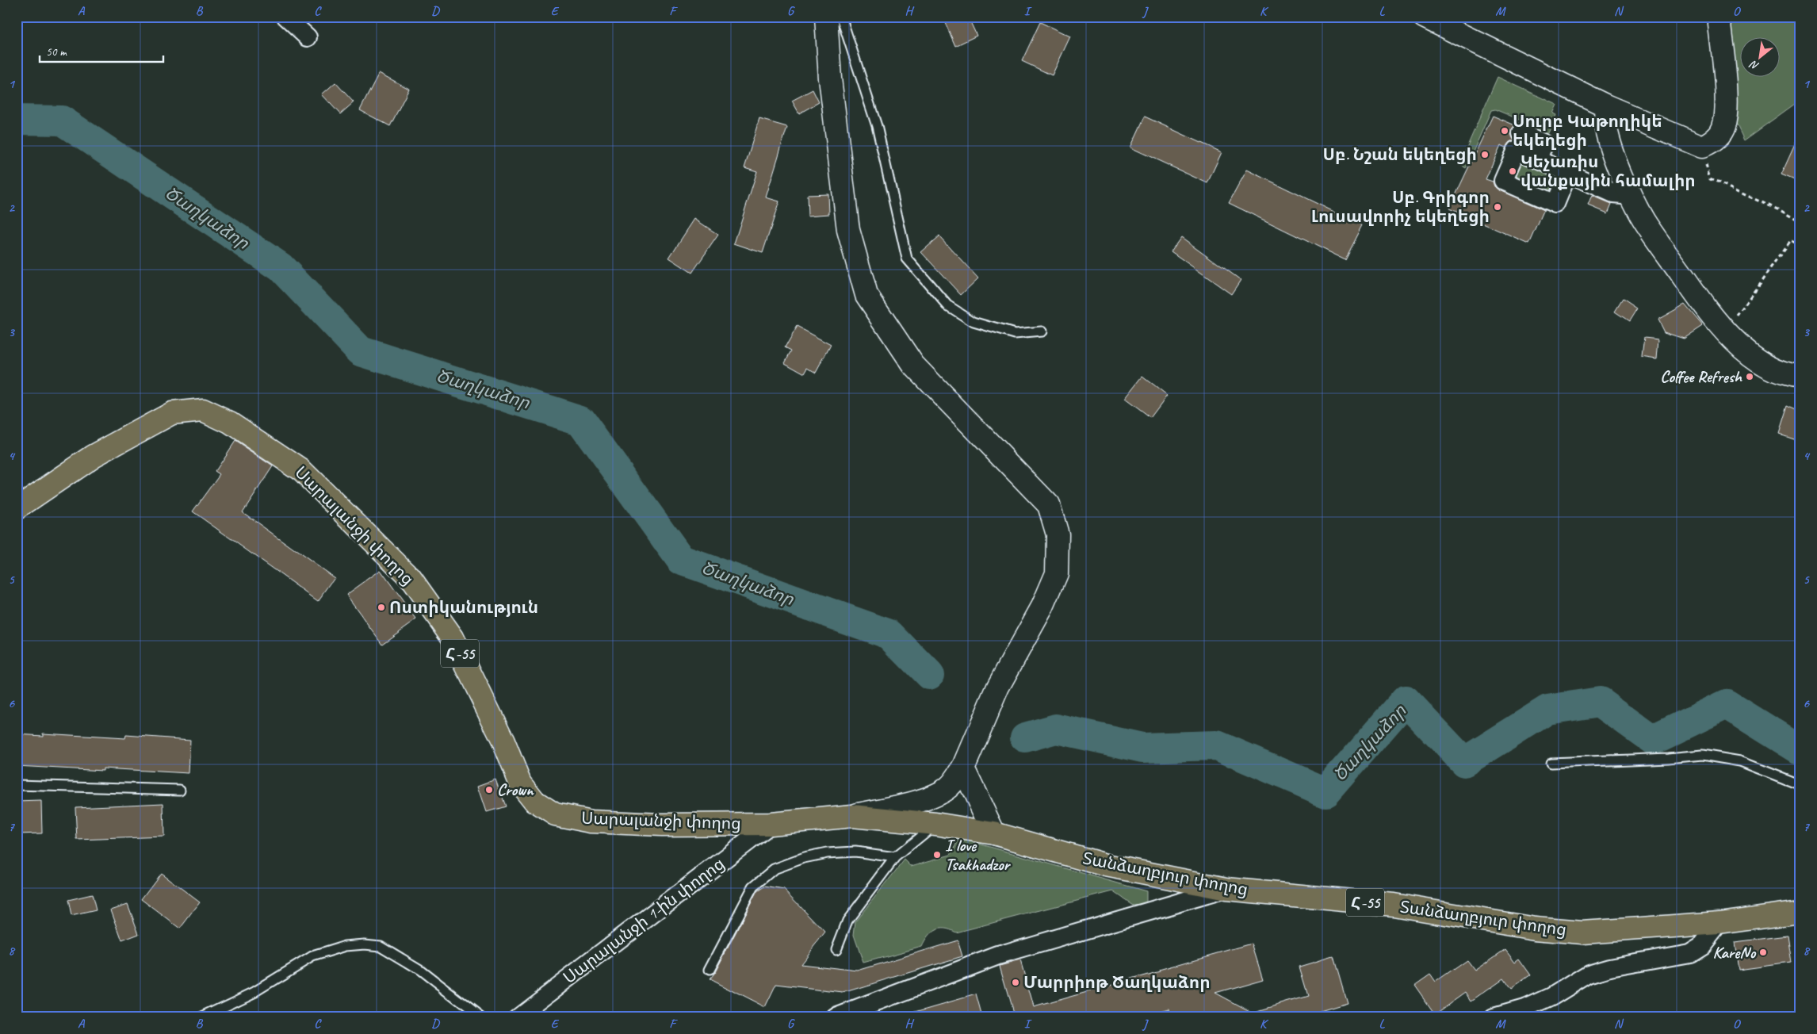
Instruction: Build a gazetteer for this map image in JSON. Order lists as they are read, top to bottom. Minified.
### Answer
{"streets":{"main road":["Սարալանջի փողոց","Հ-55","Տանձաղբյուր փողոց"],"street":["Սարալանջի 1-ին փողոց"]},"crossings":[["Սարալանջի փողոց","Տանձաղբյուր փողոց"],["Սարալանջի փողոց","Սարալանջի 1-ին փողոց"]],"water":["Ծաղկաձոր"],"places":["Սուրբ Կաթողիկե եկեղեցի","Սբ. Նշան եկեղեցի","Կեչառիս վանքային համալիր","Սբ. Գրիգոր Լուսավորիչ եկեղեցի","Coffee Refresh","Ոստիկանություն","Crown","I love Tsakhadzor","KareNo","Մարրիոթ Ծաղկաձոր"],"scale_bar":"50 m","north":"bottom left","grid":{"columns":["A","B","C","D","E","F","G","H","I","J","K","L","M","N","O"],"rows":["1","2","3","4","5","6","7","8"]}}
